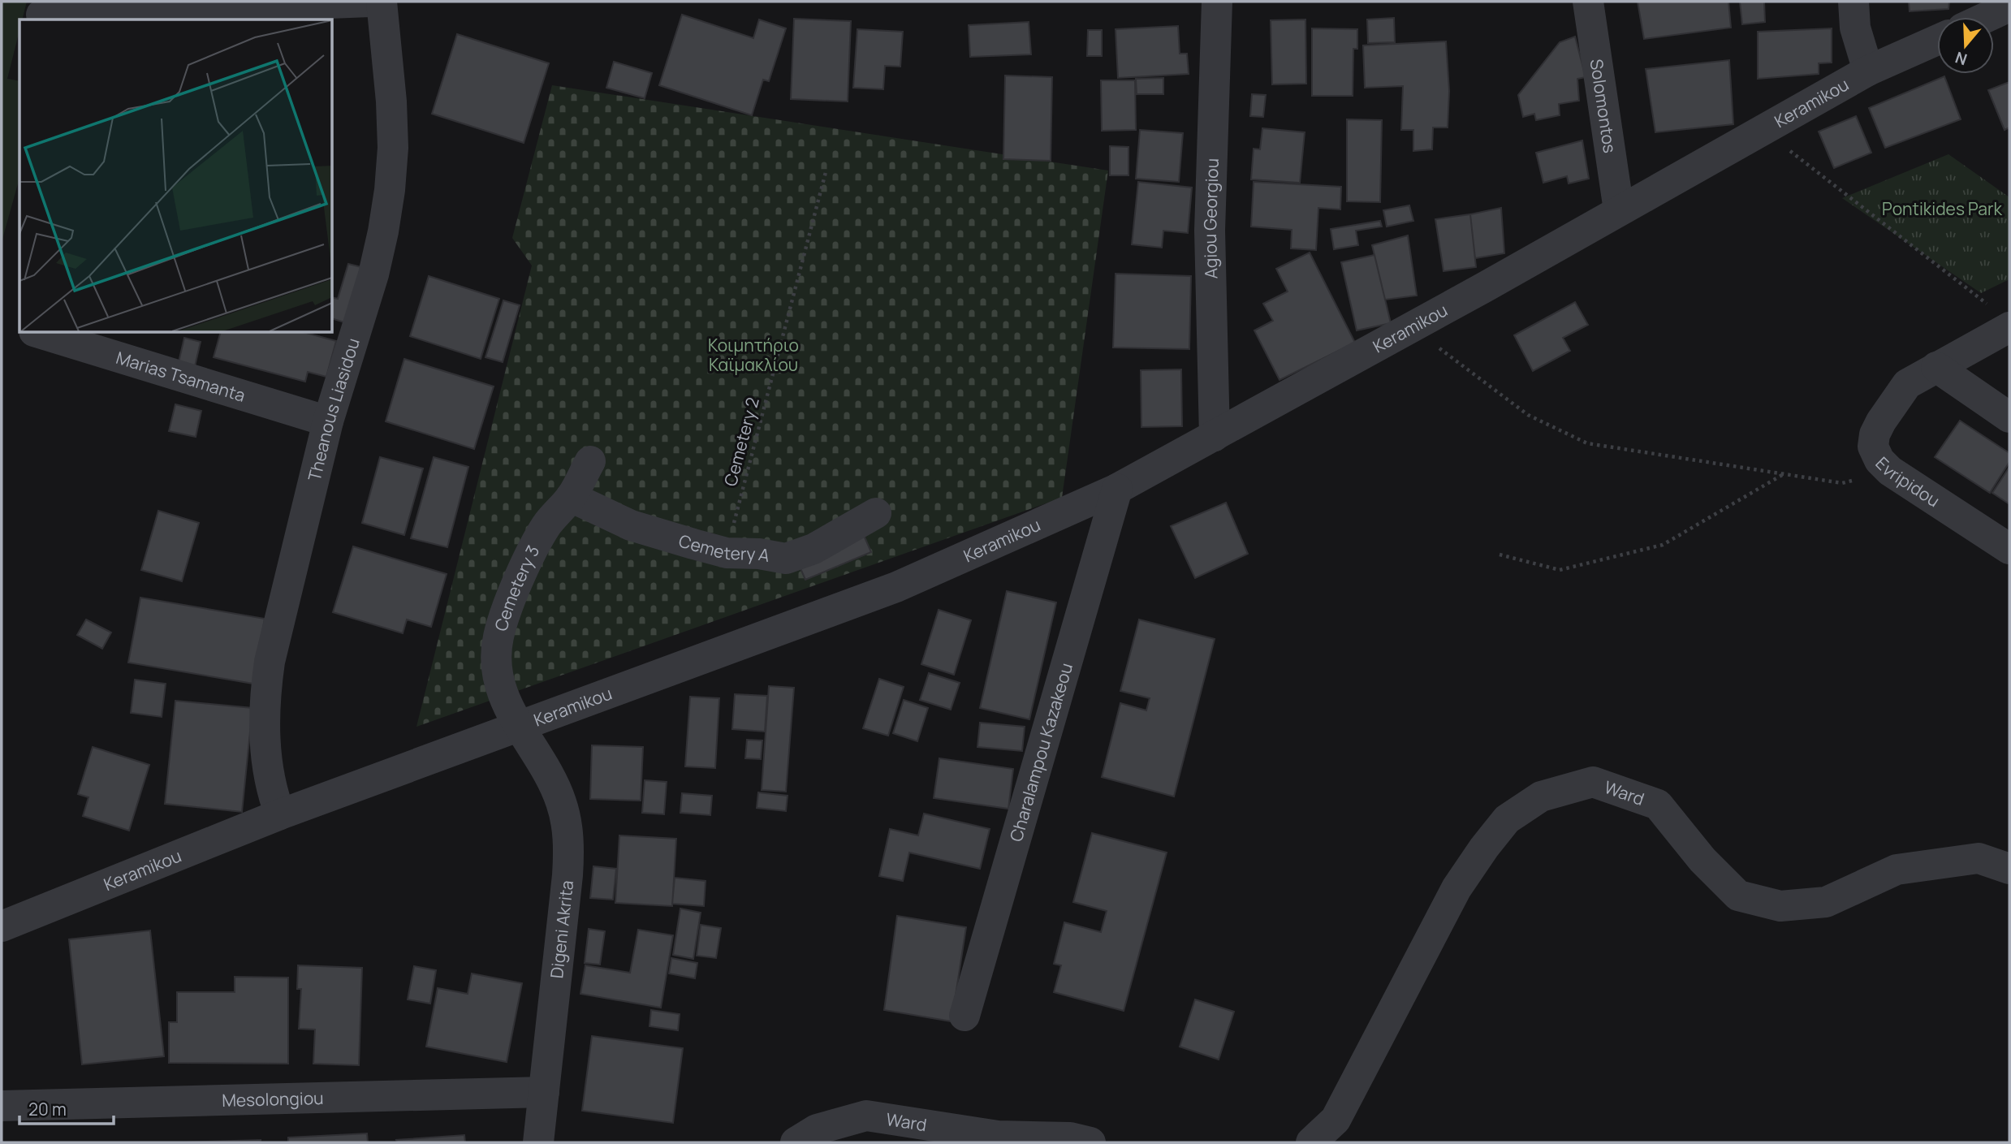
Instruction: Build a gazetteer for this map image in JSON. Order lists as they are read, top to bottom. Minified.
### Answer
{"streets":{"street":["Keramikou","Solomontos","Agiou Georgiou","Marias Tsamanta","Theanous Liasidou","Evripidou","Cemetery A","Cemetery 3","Charalampou Kazakeou","Ward","Digeni Akrita","Mesolongiou"],"path":["Cemetery 2"]},"crossings":[["Keramikou","Solomontos"],["Keramikou","Agiou Georgiou"],["Keramikou","Theanous Liasidou"],["Keramikou","Cemetery 3"],["Keramikou","Charalampou Kazakeou"],["Keramikou","Digeni Akrita"],["Marias Tsamanta","Theanous Liasidou"],["Cemetery 2","Cemetery A"],["Cemetery A","Cemetery 3"],["Cemetery 3","Digeni Akrita"],["Digeni Akrita","Mesolongiou"]],"parks":["Pontikides Park","Κοιμητήριο Καϊμακλίου"],"scale_bar":"20 m","north":"bottom"}
